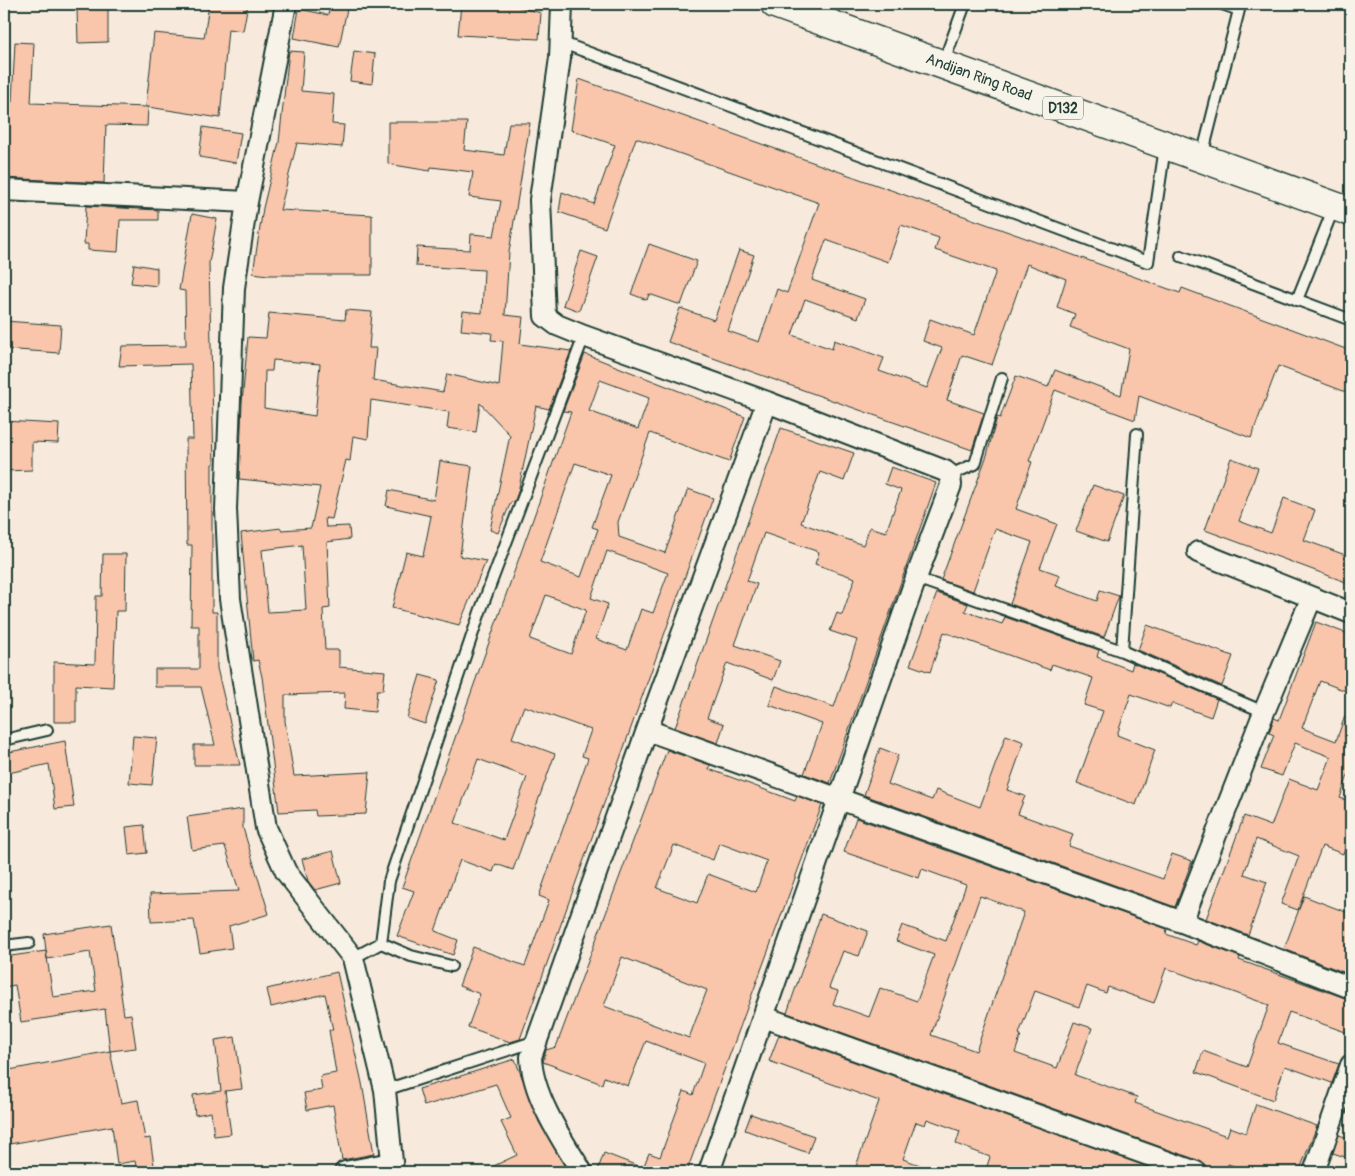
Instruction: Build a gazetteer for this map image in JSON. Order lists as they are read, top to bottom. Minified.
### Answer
{"streets":{"highway":["Andijan Ring Road","D132"]}}
